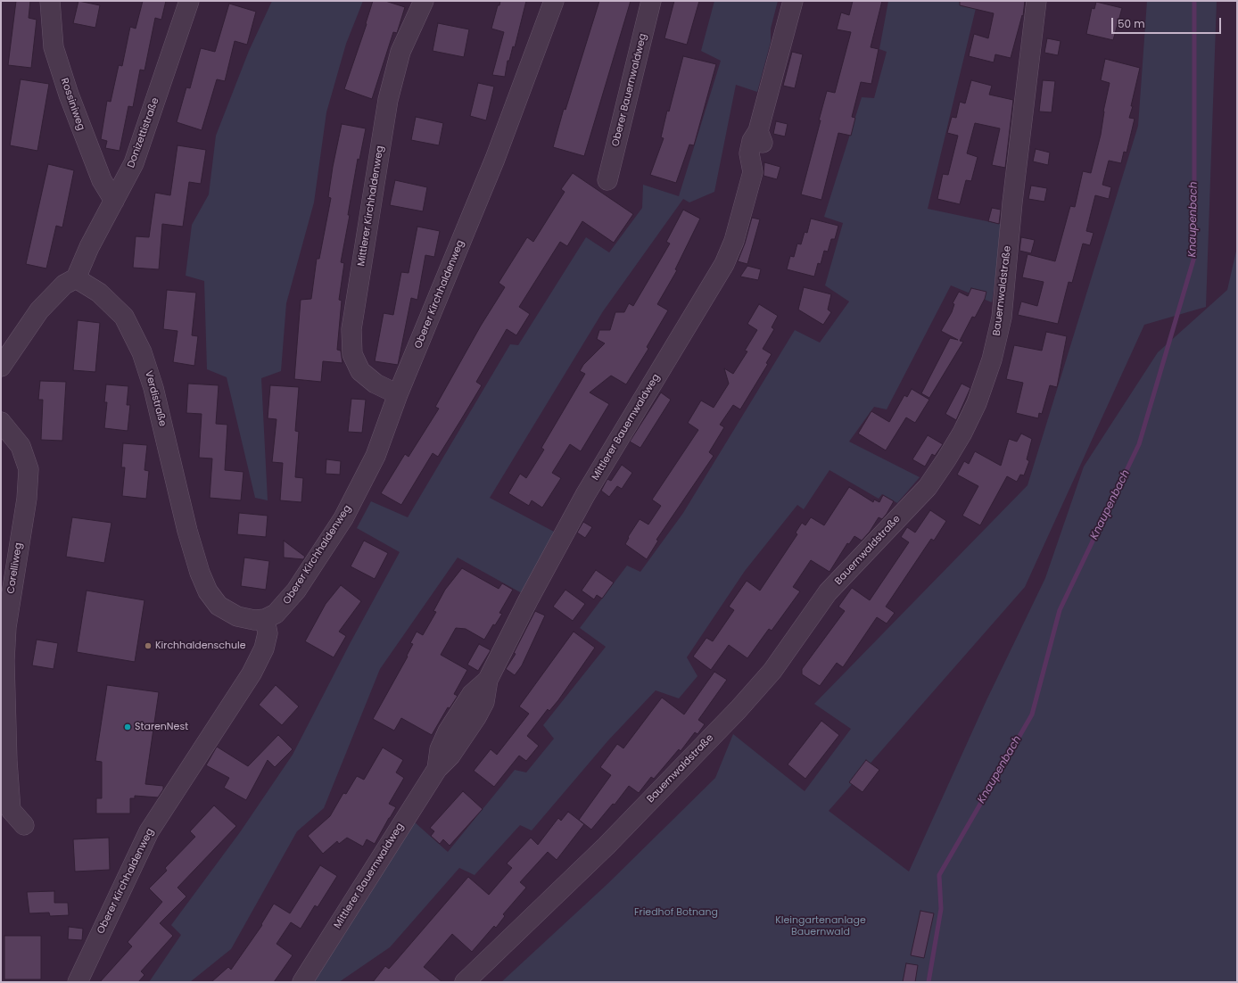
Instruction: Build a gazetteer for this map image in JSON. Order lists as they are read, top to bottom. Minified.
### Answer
{"streets":{"street":["Oberer Bauernwaldweg","Rossiniweg","Donizettistraße","Mittlerer Kirchhaldenweg","Bauernwaldstraße","Oberer Kirchhaldenweg","Verdistraße","Mittlerer Bauernwaldweg","Corelliweg"]},"crossings":[["Rossiniweg","Donizettistraße"],["Donizettistraße","Verdistraße"],["Mittlerer Kirchhaldenweg","Oberer Kirchhaldenweg"],["Oberer Kirchhaldenweg","Verdistraße"]],"water":["Knaupenbach"],"parks":["Friedhof Botnang","Kleingartenanlage Bauernwald"],"places":["Kirchhaldenschule","StarenNest"],"scale_bar":"50 m"}
